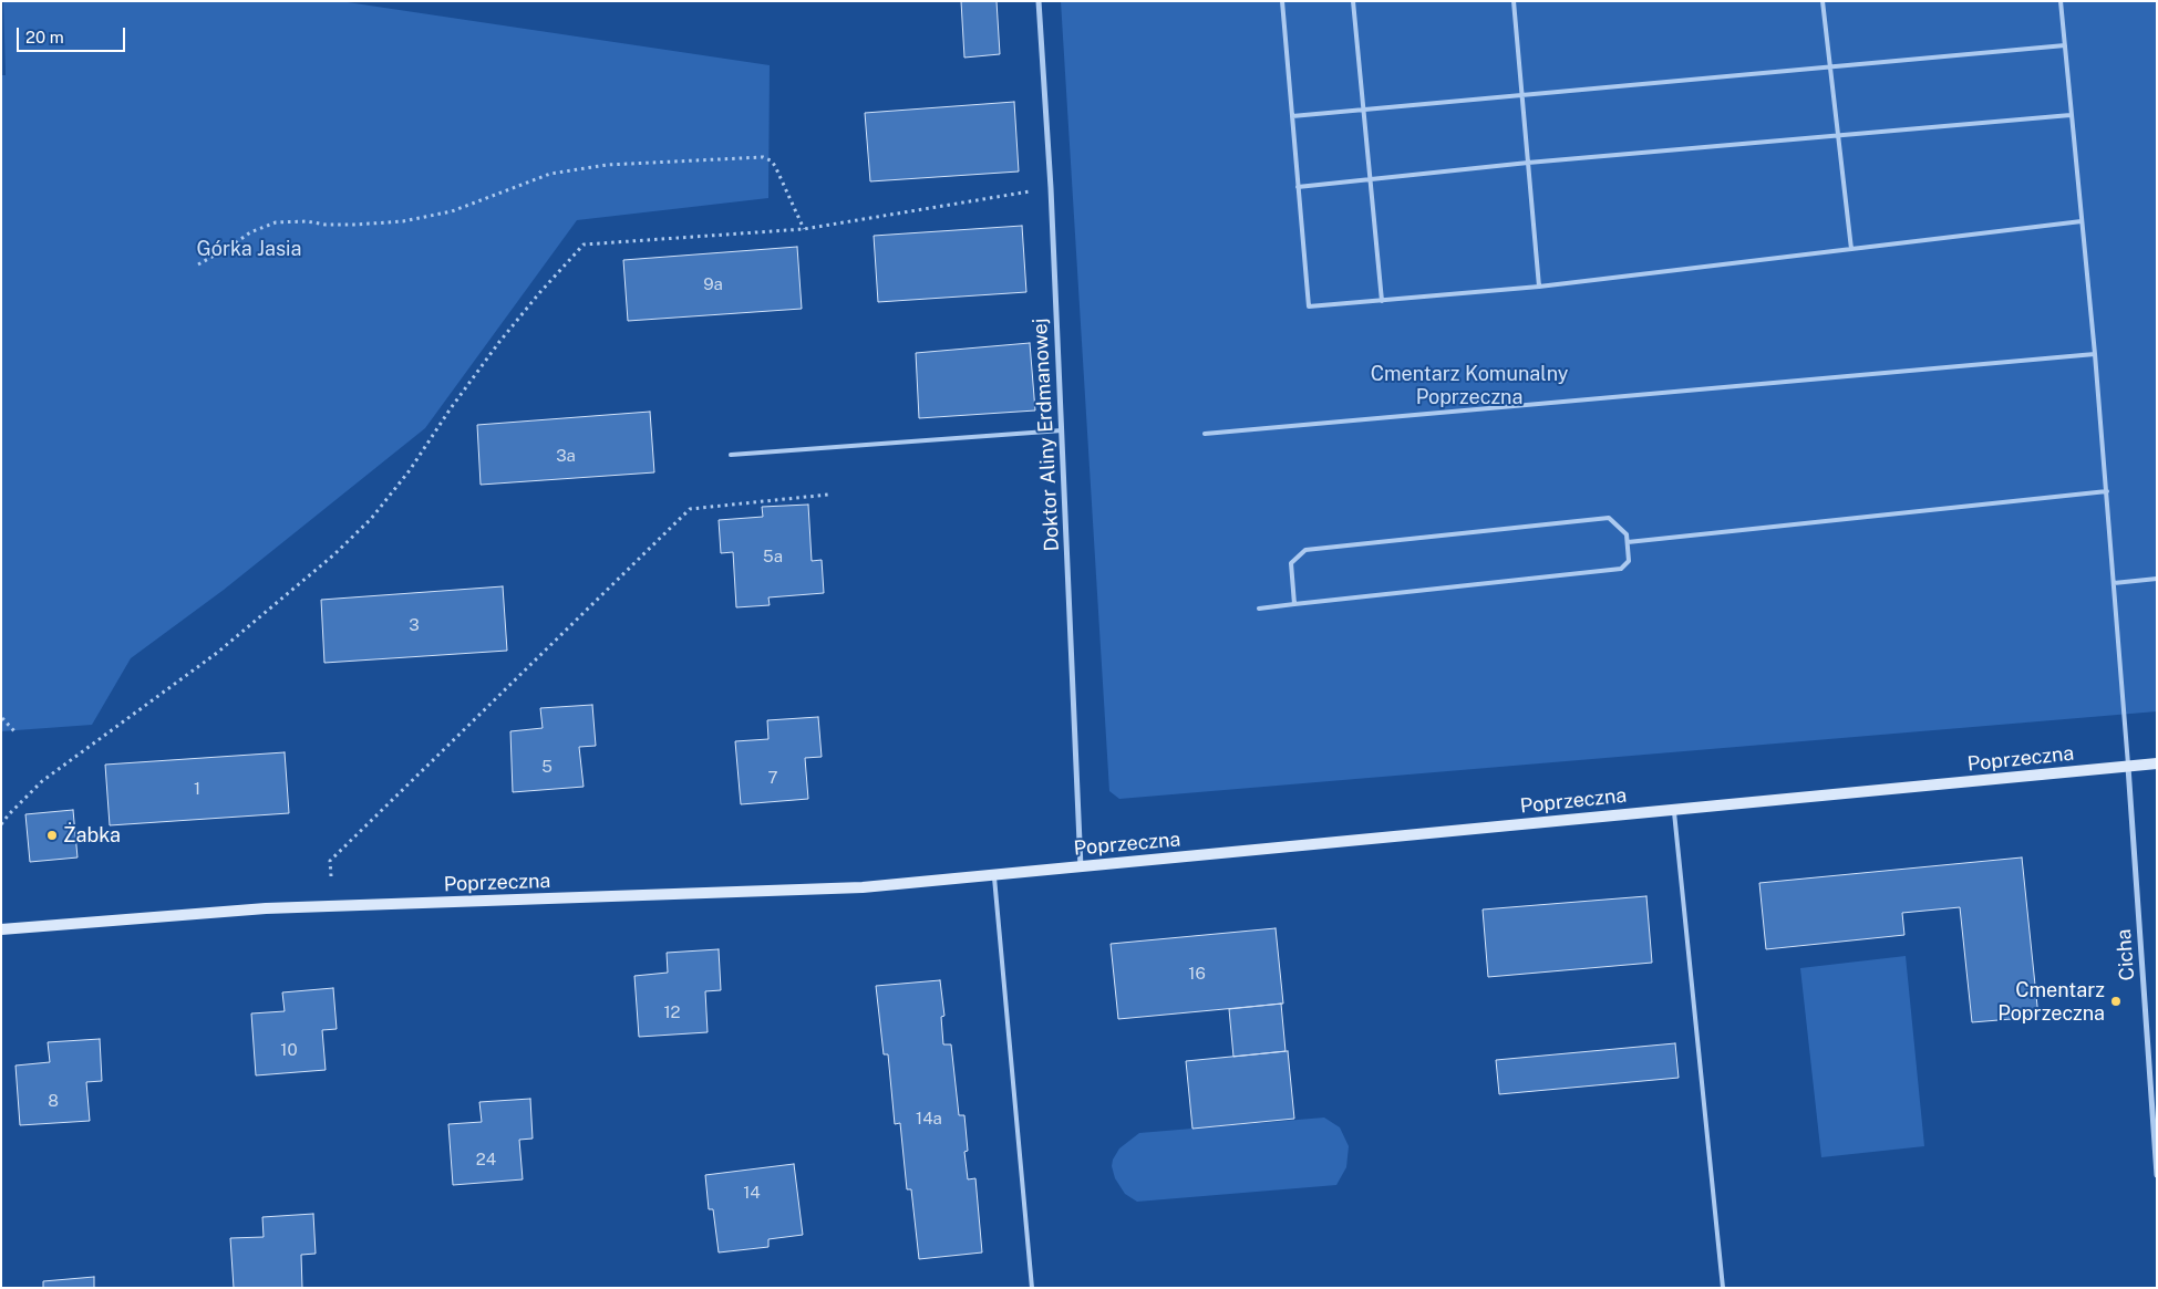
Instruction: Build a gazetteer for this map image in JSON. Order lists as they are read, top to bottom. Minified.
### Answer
{"streets":{"street":["Doktor Aliny Erdmanowej","Poprzeczna","Cicha"]},"crossings":[["Doktor Aliny Erdmanowej","Poprzeczna"],["Poprzeczna","Cicha"]],"parks":["Górka Jasia","Cmentarz Komunalny Poprzeczna"],"places":["Żabka","Cmentarz Poprzeczna"],"house_numbers":["9a","3a","5a","3","5","7","1","16","12","10","8","14a","24","14"],"scale_bar":"20 m"}
